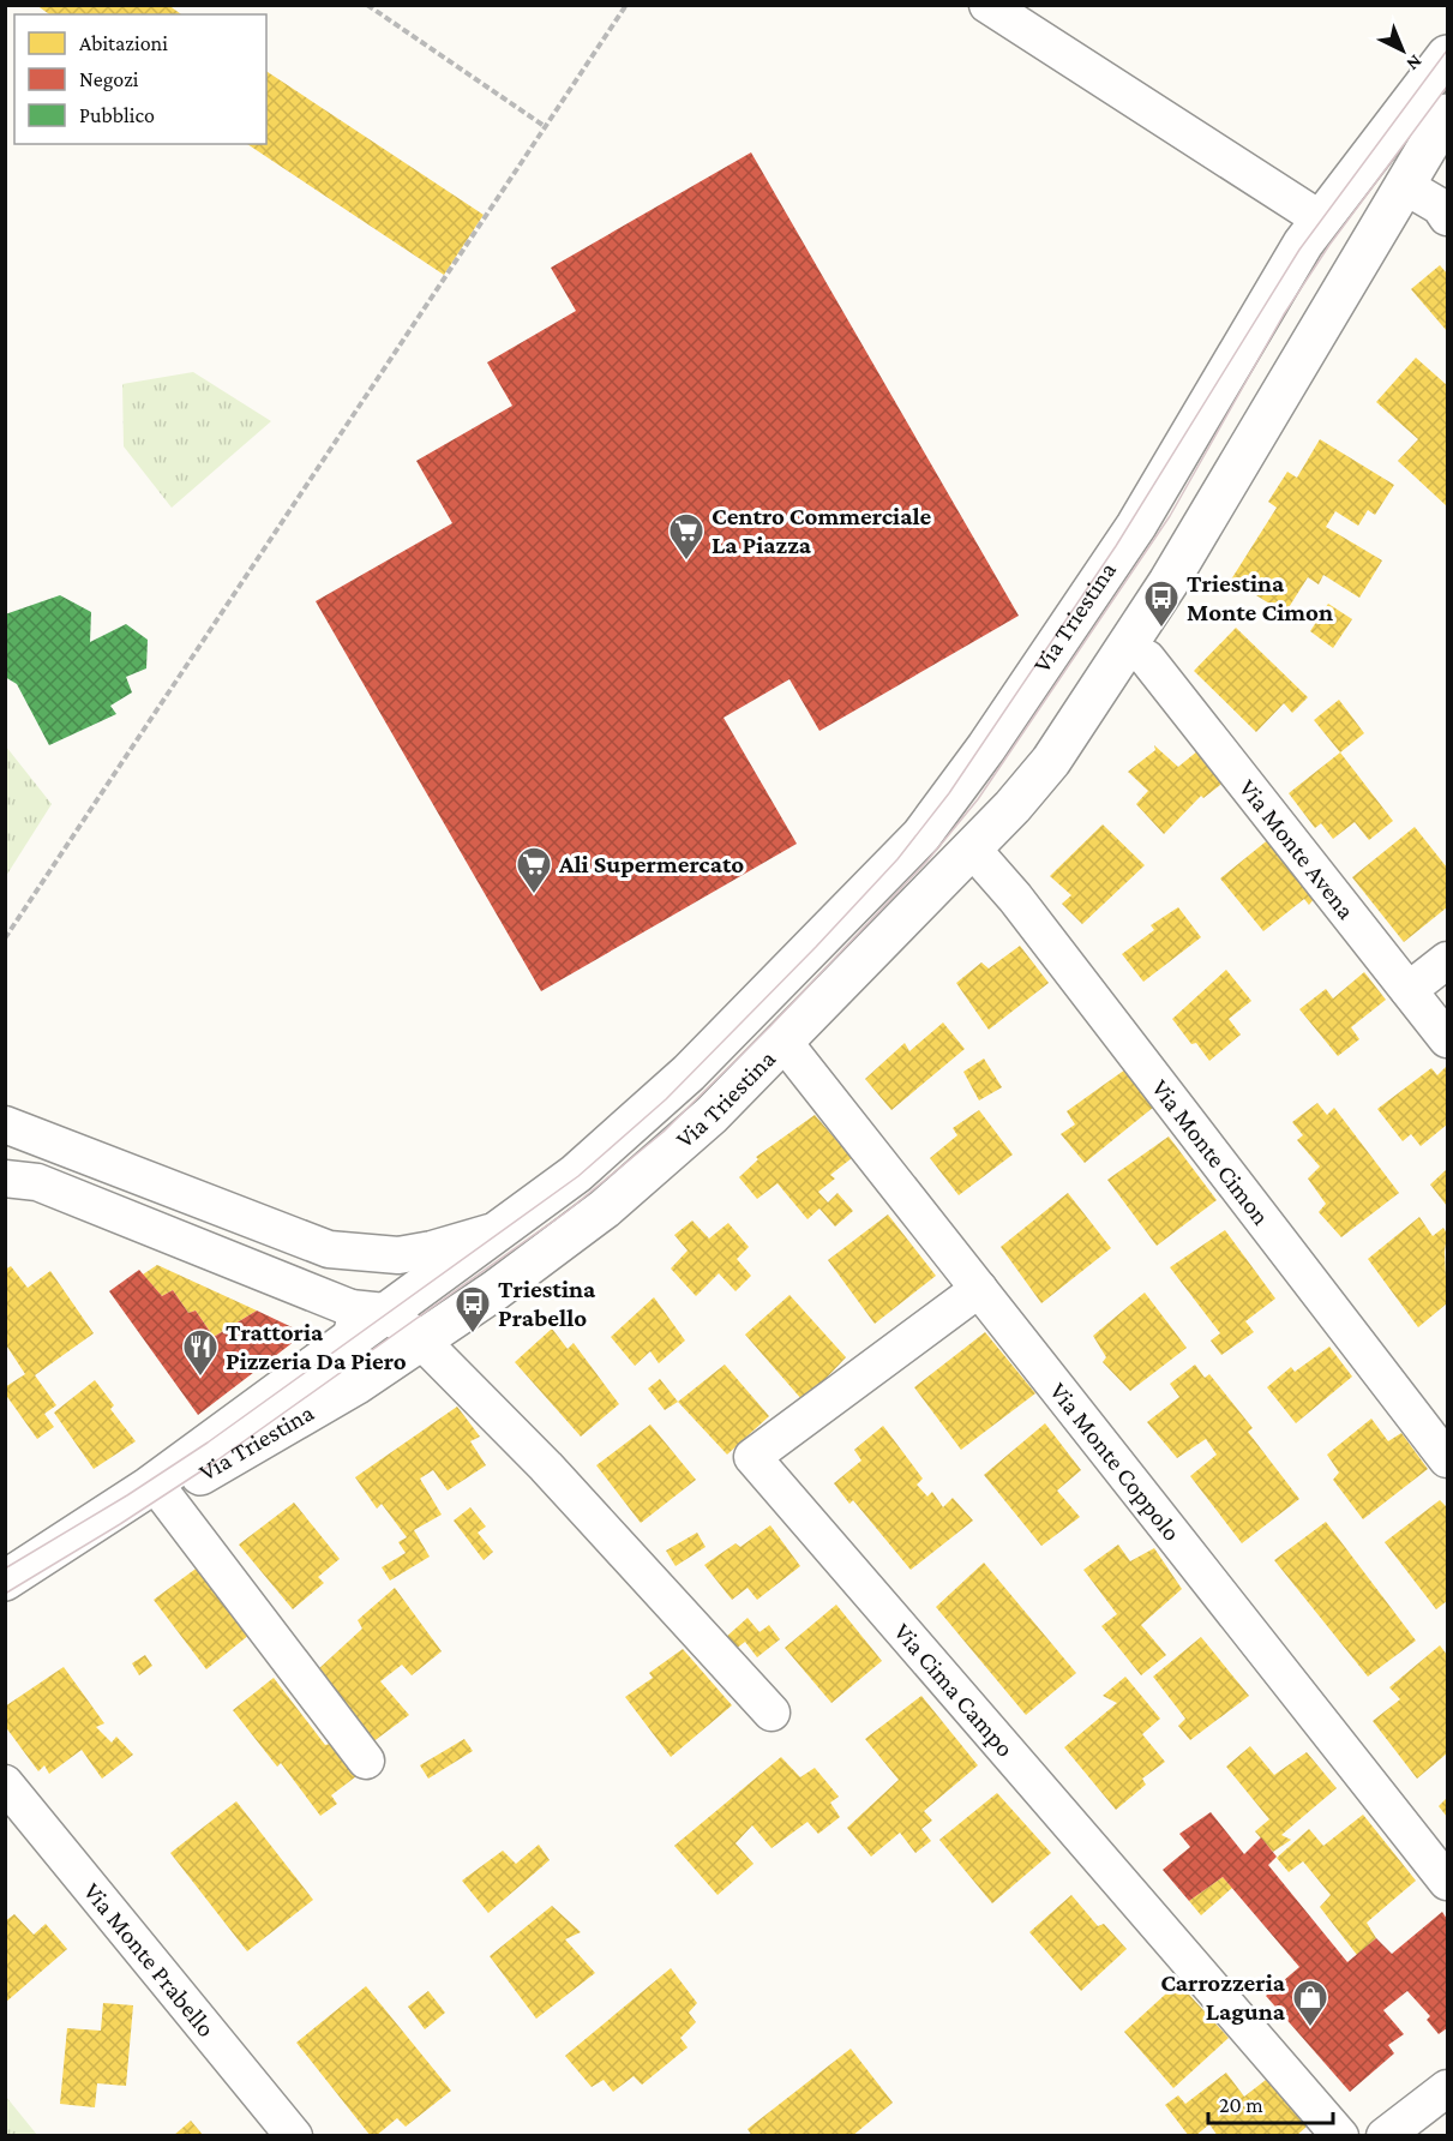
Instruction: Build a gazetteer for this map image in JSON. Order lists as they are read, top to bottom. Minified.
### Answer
{"streets":{"street":["Via Triestina","Via Monte Avena","Via Monte Cimon","Via Monte Coppolo","Via Cima Campo","Via Monte Prabello"]},"crossings":[["Via Triestina","Via Monte Cimon"],["Via Triestina","Via Monte Coppolo"],["Via Monte Coppolo","Via Cima Campo"]],"places":{"supermarket":["Centro Commerciale La Piazza","Ali Supermercato"],"bus stop":["Triestina Monte Cimon","Triestina Prabello"],"restaurant":["Trattoria Pizzeria Da Piero"],"shop":["Carrozzeria Laguna"]},"legend":["Abitazioni","Negozi","Pubblico"],"scale_bar":"20 m","north":"bottom right"}
